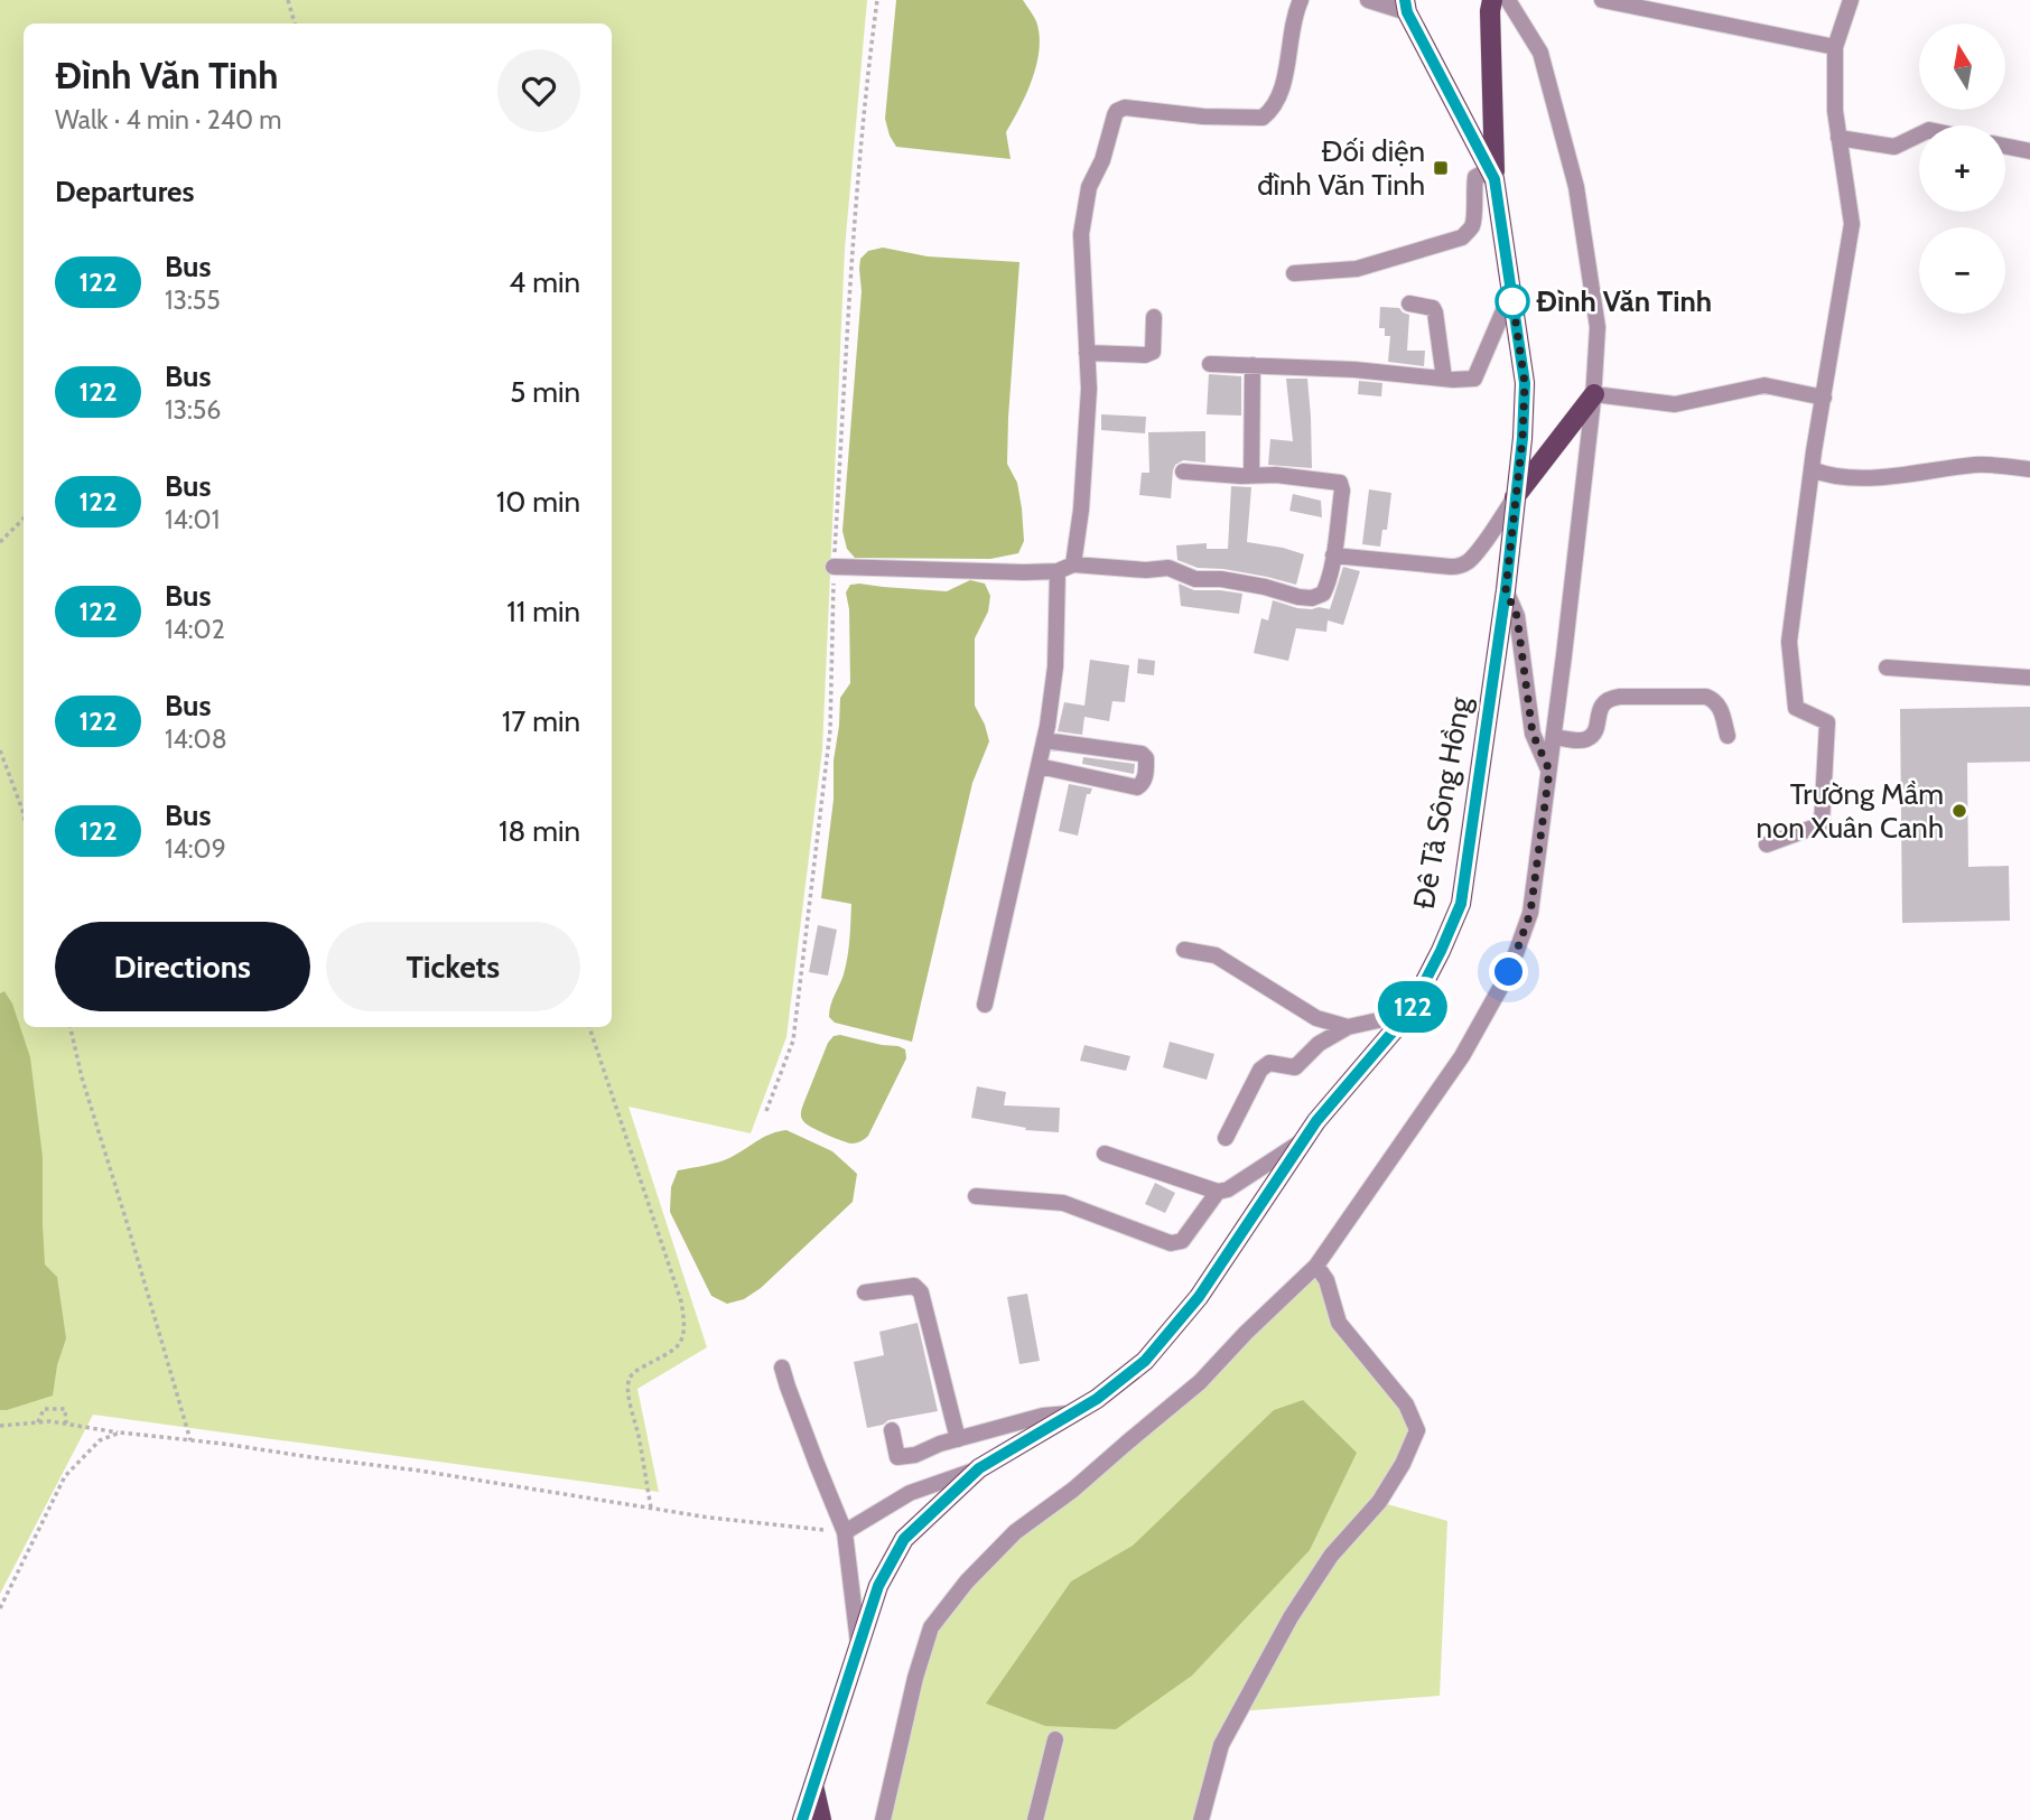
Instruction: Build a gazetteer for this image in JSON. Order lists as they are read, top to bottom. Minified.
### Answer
{"streets":{"main road":["Đê Tả Sông Hồng"]},"places":{"transit":["Đối diện đình Văn Tinh"],"other":["Đình Văn Tinh","Trường Mầm non Xuân Canh"]},"lines":["bus line 122"],"north":"top","page":{"on_map":"122","map_buttons":["+","−"],"heading":[["Đình Văn Tinh","Walk · 4 min · 240 m"],"Departures"],"list":[{"mark":"122","name":"Bus","note":"13:55","value":"4 min"},{"mark":"122","name":"Bus","note":"13:56","value":"5 min"},{"mark":"122","name":"Bus","note":"14:01","value":"10 min"},{"mark":"122","name":"Bus","note":"14:02","value":"11 min"},{"mark":"122","name":"Bus","note":"14:08","value":"17 min"},{"mark":"122","name":"Bus","note":"14:09","value":"18 min"}],"buttons":["Directions","Tickets"]}}
